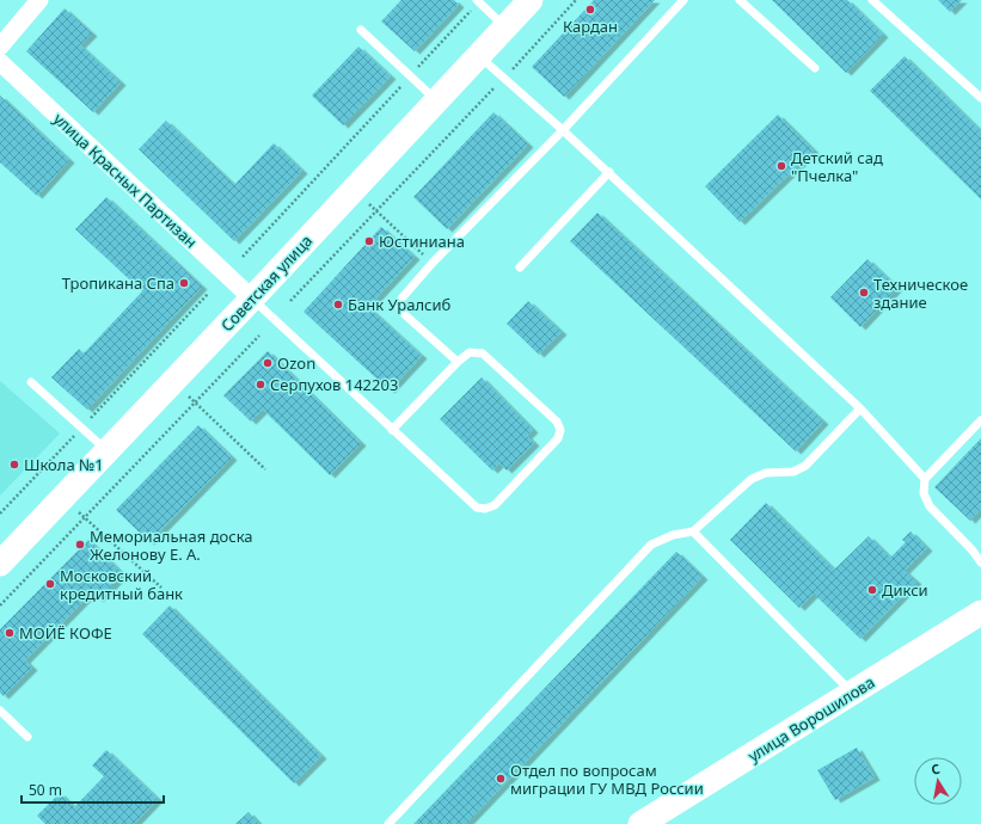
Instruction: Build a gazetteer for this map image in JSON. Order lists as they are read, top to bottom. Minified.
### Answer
{"streets":{"street":["улица Красных Партизан","Советская улица","улица Ворошилова"]},"crossings":[["улица Красных Партизан","Советская улица"]],"places":["Кардан","Детский сад \"Пчелка\"","Юстиниана","Тропикана Спа","Техническое здание","Банк Уралсиб","Ozon","Серпухов 142203","Школа №1","Мемориальная доска Желонову Е. А.","Московский кредитный банк","Дикси","МОЙЁ КОФЕ","Отдел по вопросам миграции ГУ МВД России"],"scale_bar":"50 m","north":"top"}
